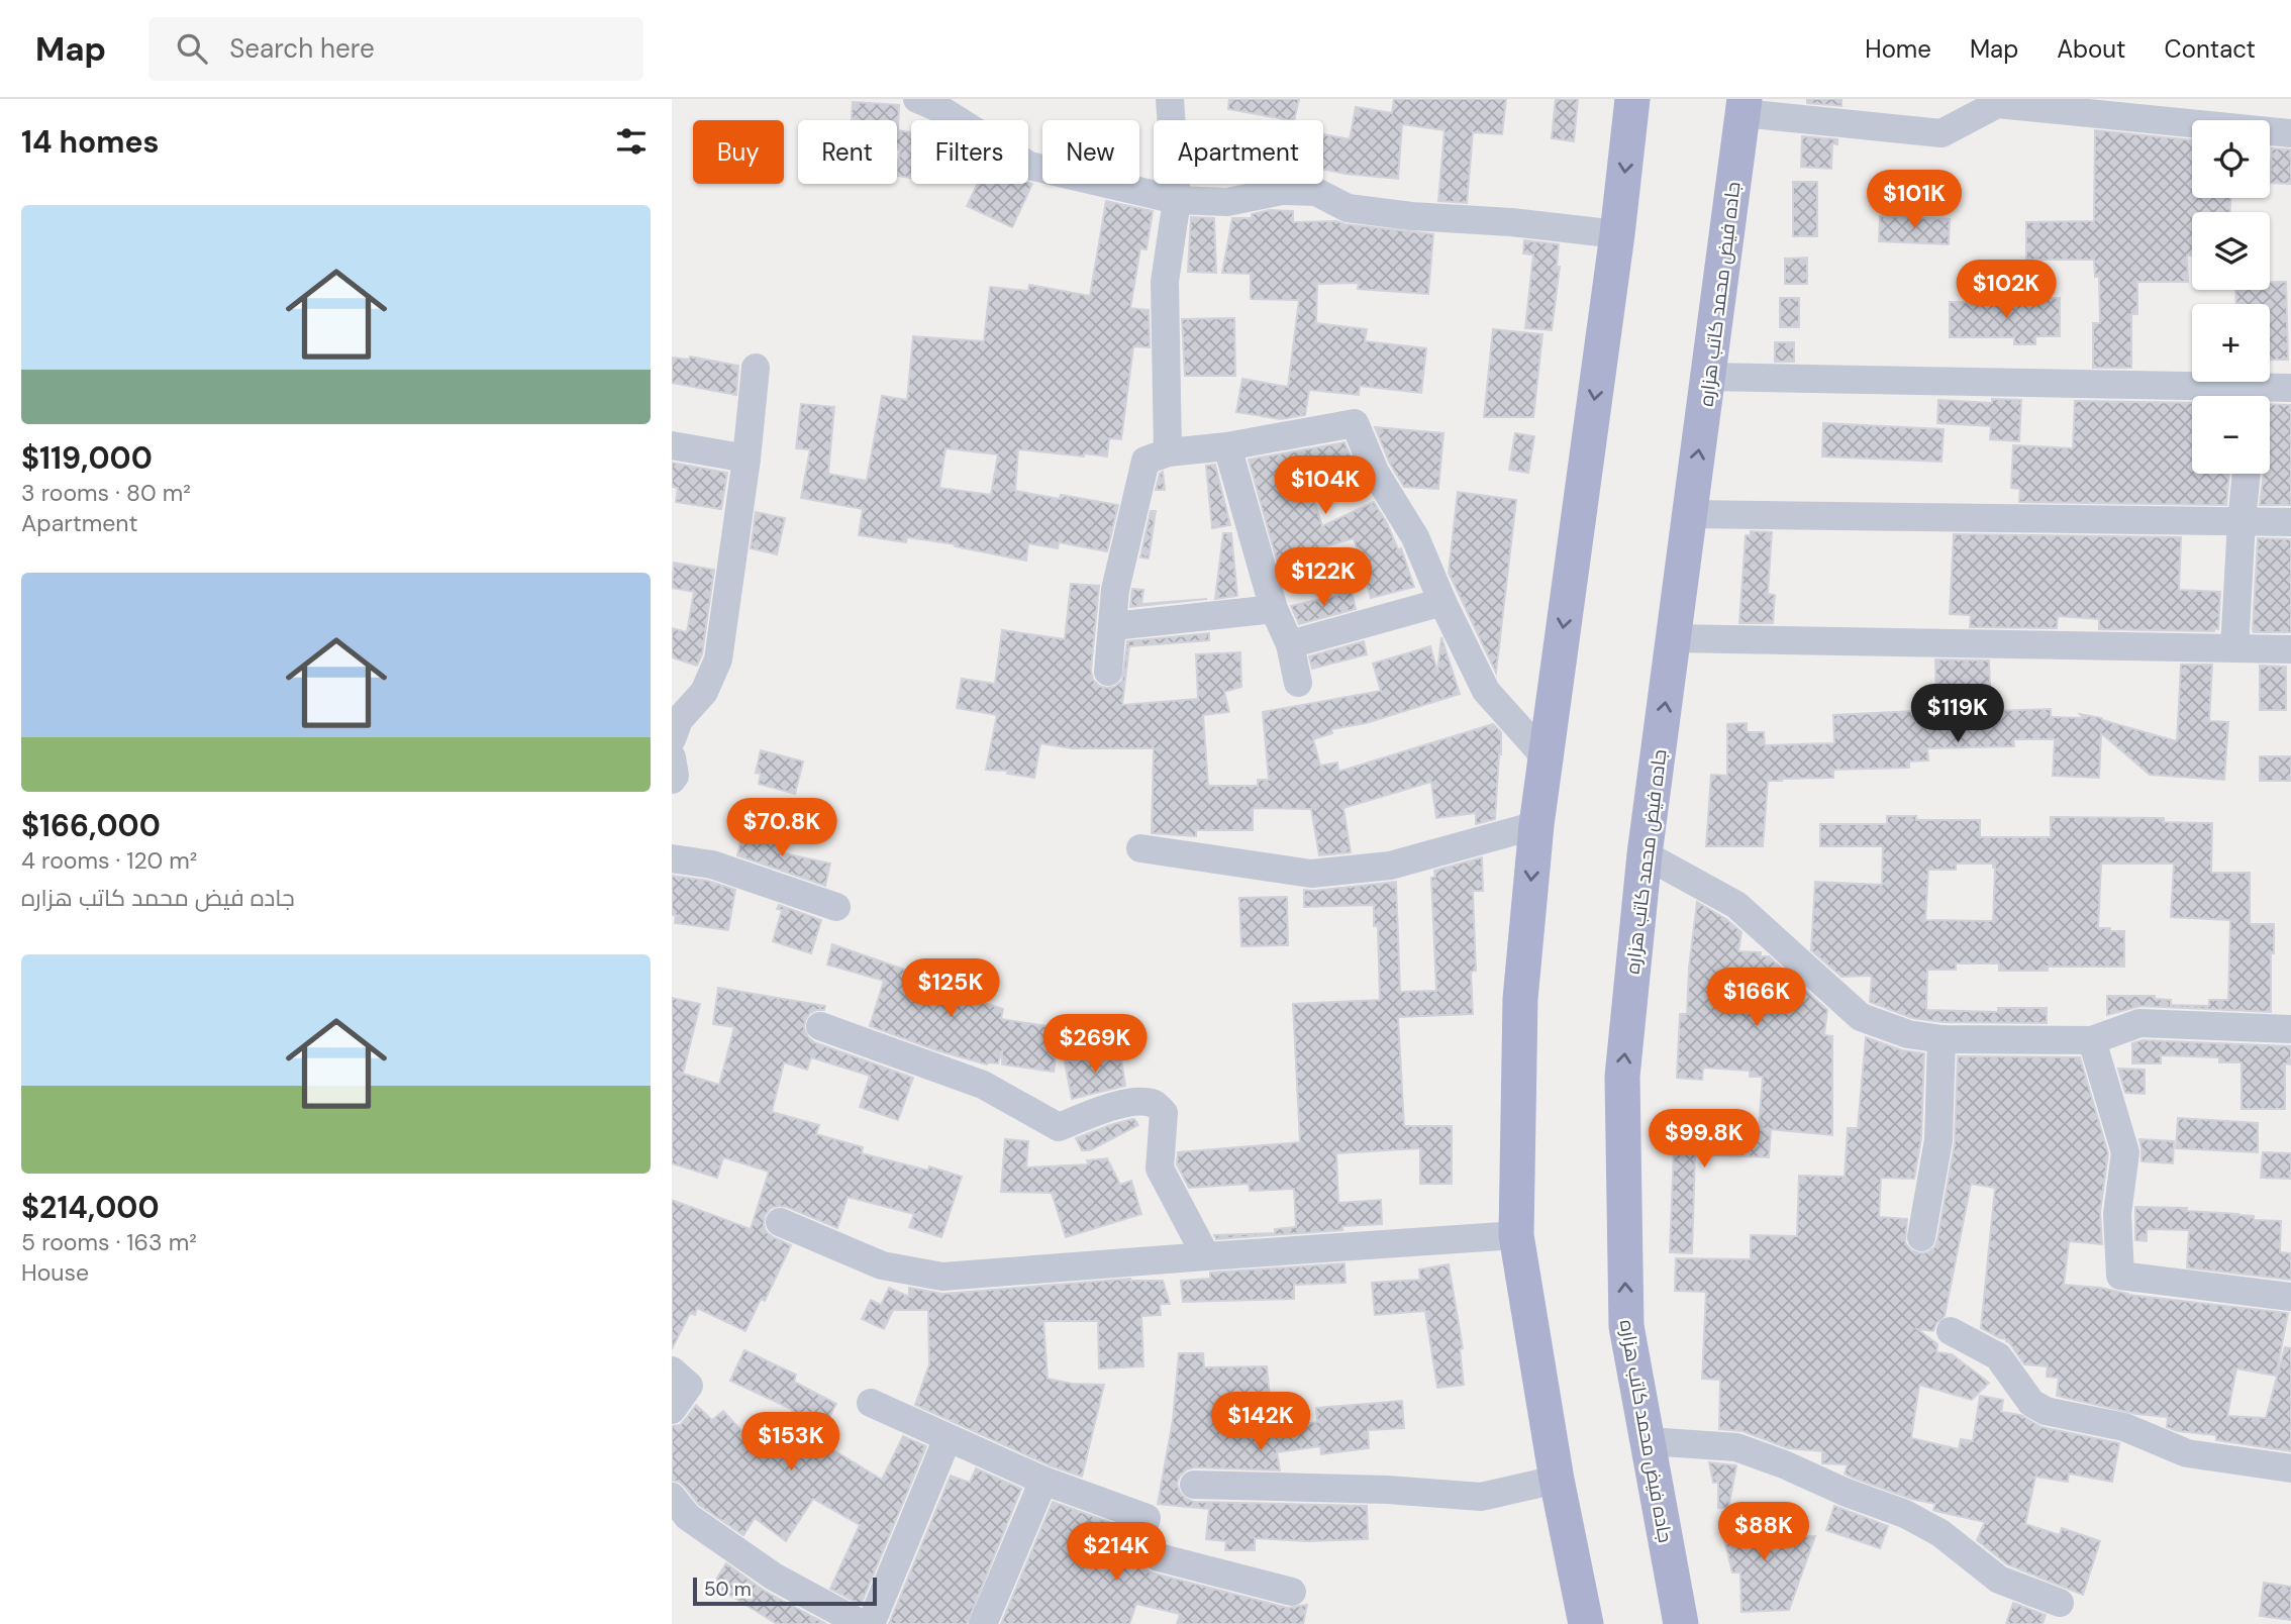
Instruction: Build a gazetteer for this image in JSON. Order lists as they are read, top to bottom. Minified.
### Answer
{"streets":{"main road":["جاده فیض محمد کاتب هزاره"]},"scale_bar":"50 m","page":{"header":"Map","search":"Search here","nav":["Home","Map","About","Contact"],"heading":"14 homes","map_buttons":["+","−"],"chip":["Buy","Rent","Filters","New","Apartment"],"price":["$101K","$102K","$104K","$122K","$119K","$70.8K","$125K","$166K","$269K","$99.8K","$142K","$153K","$88K","$214K"],"list":[{"name":"$119,000","note":"3 rooms · 80 m² · Apartment"},{"name":"$166,000","note":"4 rooms · 120 m² · جاده فیض محمد کاتب هزاره"},{"name":"$214,000","note":"5 rooms · 163 m² · House"}],"scale":"50 m"}}
